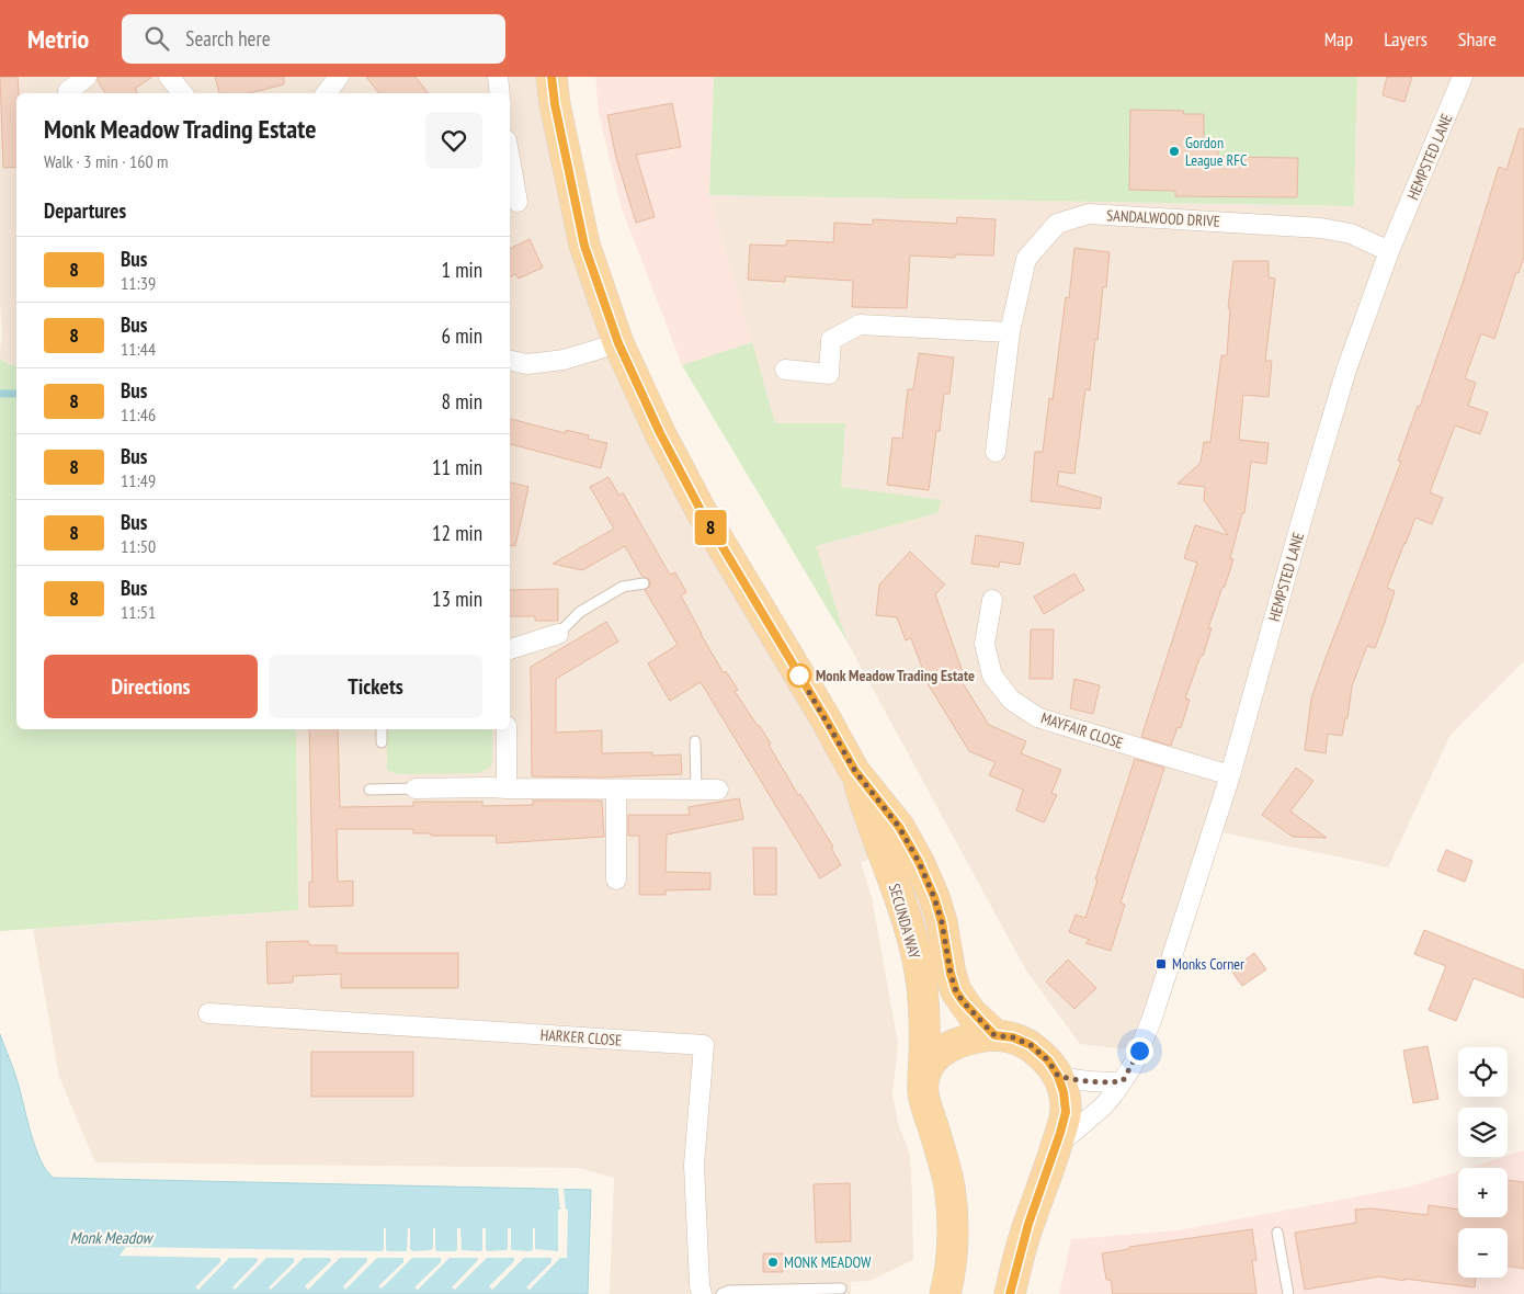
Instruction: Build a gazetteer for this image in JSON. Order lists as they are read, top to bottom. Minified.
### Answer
{"streets":{"main road":["SECUNDA WAY"],"street":["HEMPSTED LANE","SANDALWOOD DRIVE","MAYFAIR CLOSE","HARKER CLOSE"]},"crossings":[["HEMPSTED LANE","SANDALWOOD DRIVE"],["HEMPSTED LANE","MAYFAIR CLOSE"]],"water":["Monk Meadow"],"places":{"other":["Gordon League RFC","Monk Meadow Trading Estate","MONK MEADOW"],"transit":["Monks Corner"]},"lines":["bus line 8"],"page":{"header":"Metrio","search":"Search here","nav":["Map","Layers","Share"],"on_map":"8","heading":[["Monk Meadow Trading Estate","Walk · 3 min · 160 m"],"Departures"],"list":[{"mark":"8","name":"Bus","note":"11:39","value":"1 min"},{"mark":"8","name":"Bus","note":"11:44","value":"6 min"},{"mark":"8","name":"Bus","note":"11:46","value":"8 min"},{"mark":"8","name":"Bus","note":"11:49","value":"11 min"},{"mark":"8","name":"Bus","note":"11:50","value":"12 min"},{"mark":"8","name":"Bus","note":"11:51","value":"13 min"}],"buttons":["Directions","Tickets"],"map_buttons":["+","−"]}}
